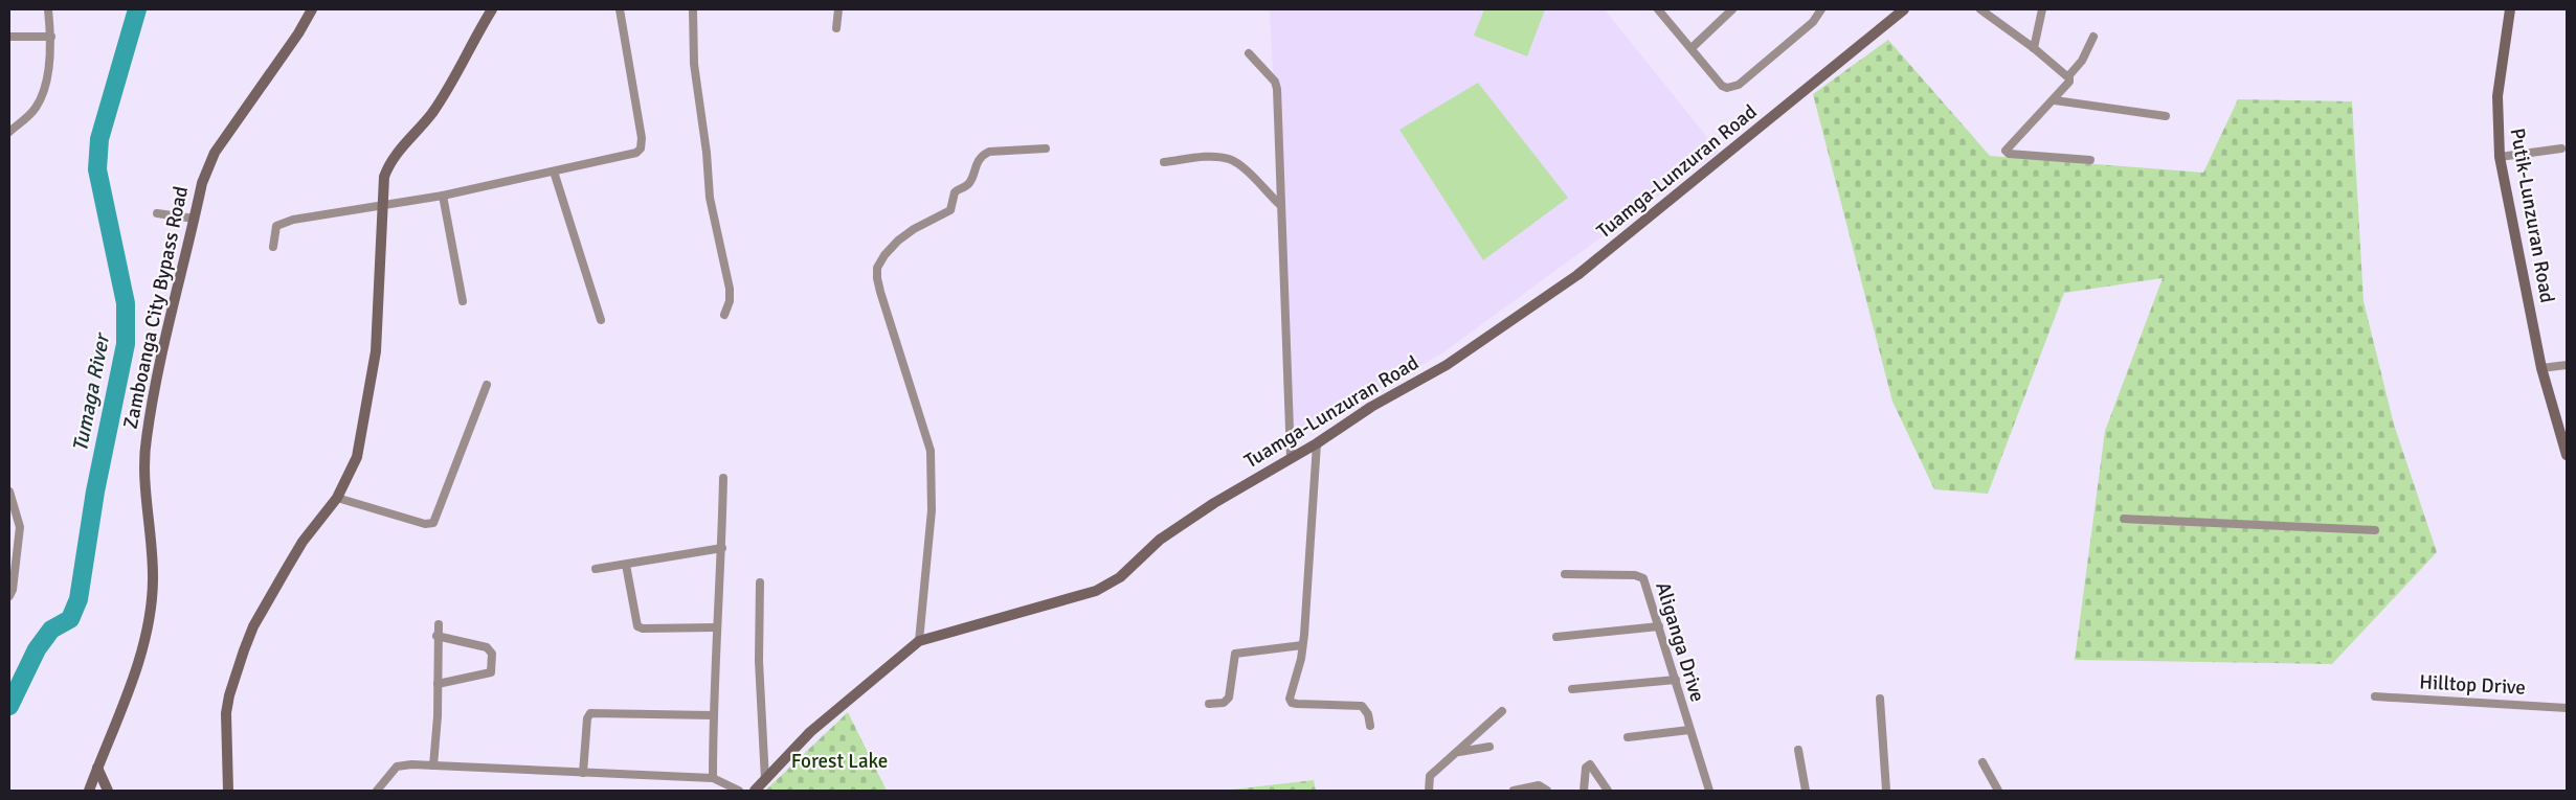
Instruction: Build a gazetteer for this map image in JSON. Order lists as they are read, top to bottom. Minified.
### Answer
{"streets":{"street":["Tuamga-Lunzuran Road","Putik-Lunzuran Road","Zamboanga City Bypass Road","Aliganga Drive","Hilltop Drive"]},"water":["Tumaga River"],"parks":["Forest Lake"]}
